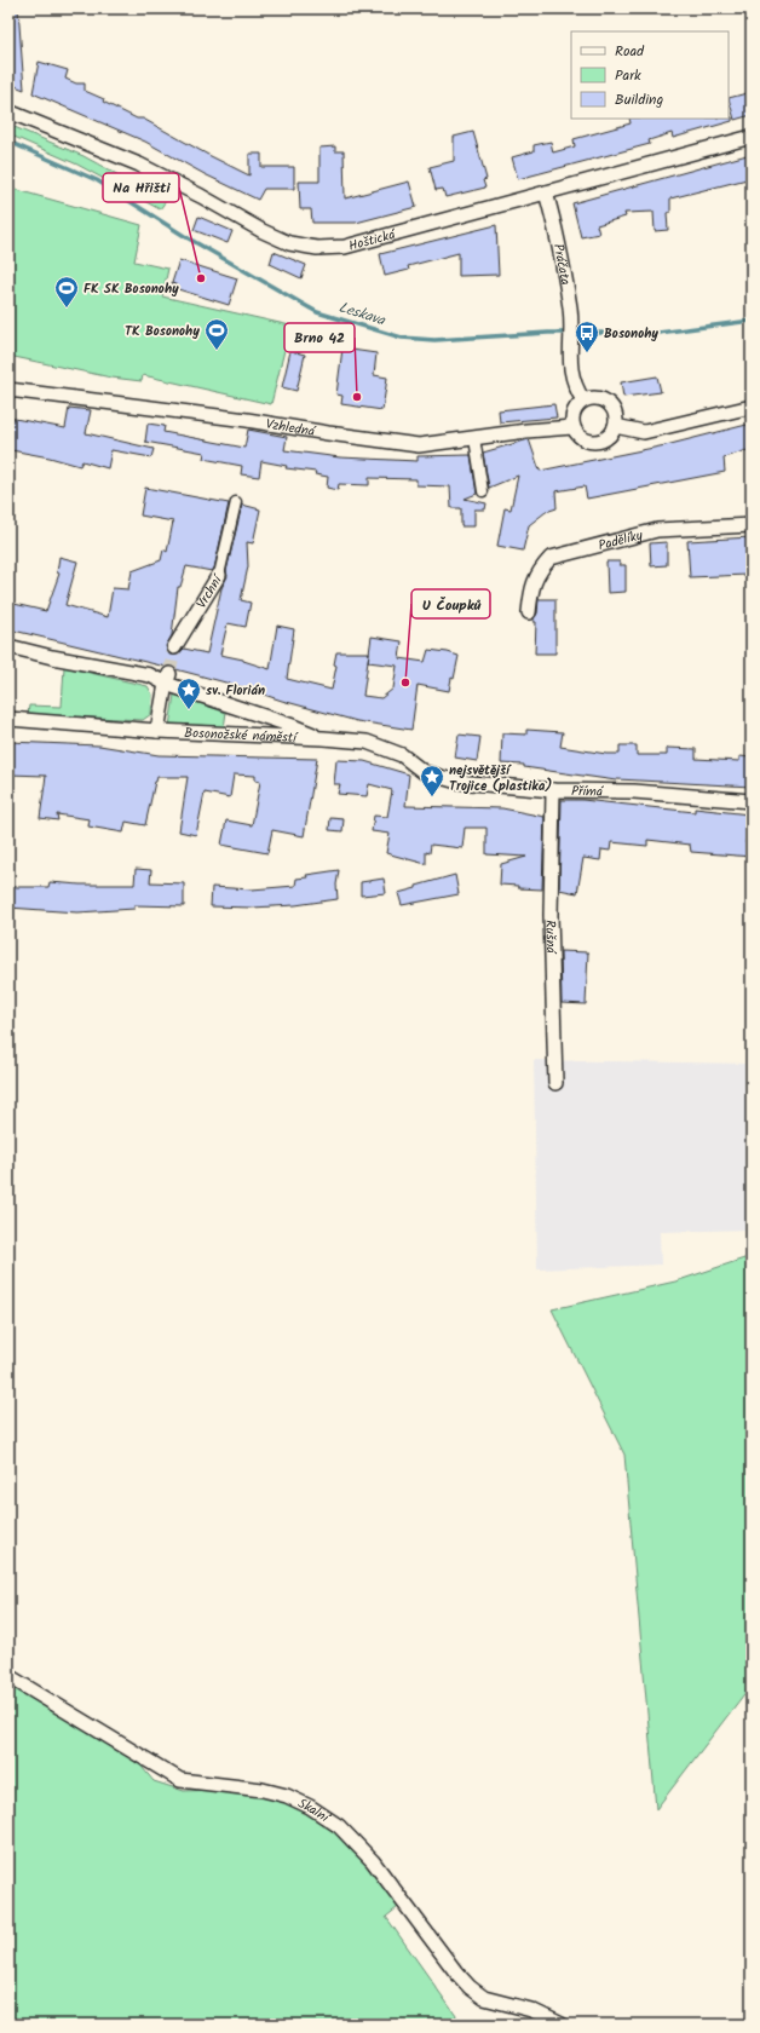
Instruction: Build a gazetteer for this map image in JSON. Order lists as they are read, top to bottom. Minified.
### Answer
{"streets":{"street":["Hoštická","Práčata","Vzhledná","Padělíky","Vrchní","Bosonožské náměstí","Přímá","Rušná","Skalní"]},"crossings":[["Hoštická","Práčata"],["Práčata","Vzhledná"],["Bosonožské náměstí","Přímá"],["Přímá","Rušná"]],"water":["Leskava"],"places":{"other":["Na Hřišti","Brno 42","U Čoupků"],"sports":["FK SK Bosonohy","TK Bosonohy"],"bus stop":["Bosonohy"],"place":["sv. Florián","nejsvětější Trojice (plastika)"]},"legend":["Road","Park","Building"]}
